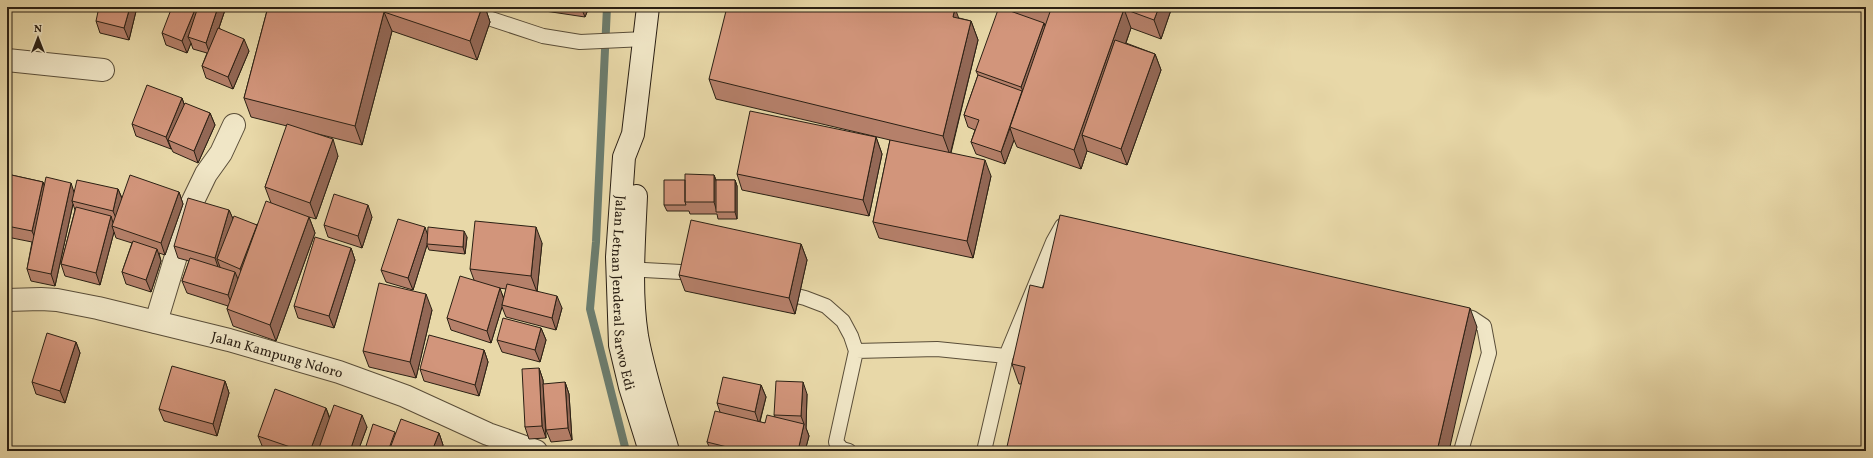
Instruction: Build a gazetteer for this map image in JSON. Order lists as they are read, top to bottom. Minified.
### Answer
{"streets":{"street":["Jalan Letnan Jenderal Sarwo Edi","Jalan Kampung Ndoro"]},"north":"top"}
